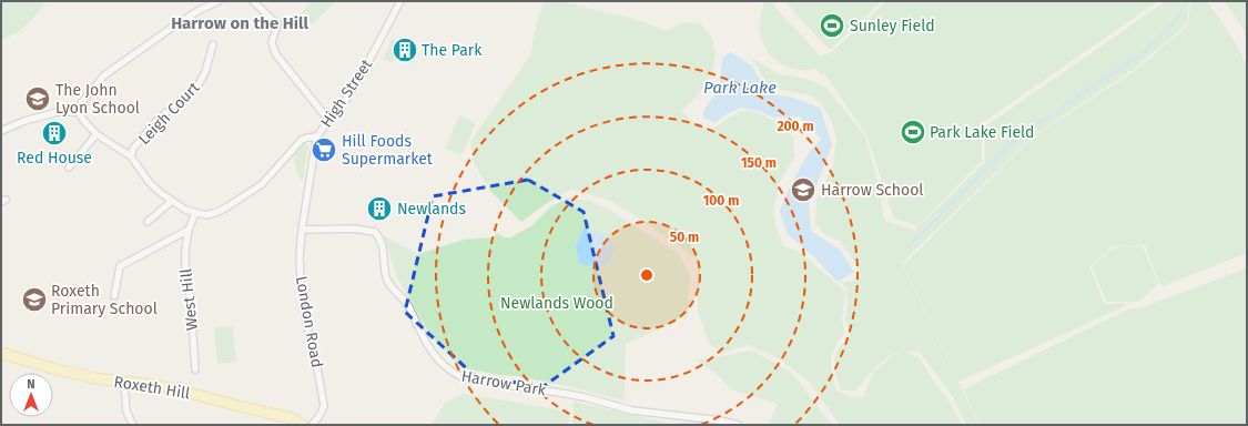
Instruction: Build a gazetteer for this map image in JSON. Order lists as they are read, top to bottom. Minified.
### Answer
{"streets":{"main road":["Roxeth Hill"],"street":["High Street","Leigh Court","West Hill","London Road","Harrow Park"]},"crossings":[["High Street","London Road"],["London Road","Harrow Park"]],"districts":["Harrow on the Hill"],"water":["Park Lake"],"parks":["Newlands Wood"],"places":{"sports":["Sunley Field","Park Lake Field"],"building":["The Park","Red House","Newlands"],"school or university":["The John Lyon School","Harrow School","Roxeth Primary School"],"supermarket":["Hill Foods Supermarket"]},"north":"top","rings":["200 m","150 m","100 m","50 m"]}
